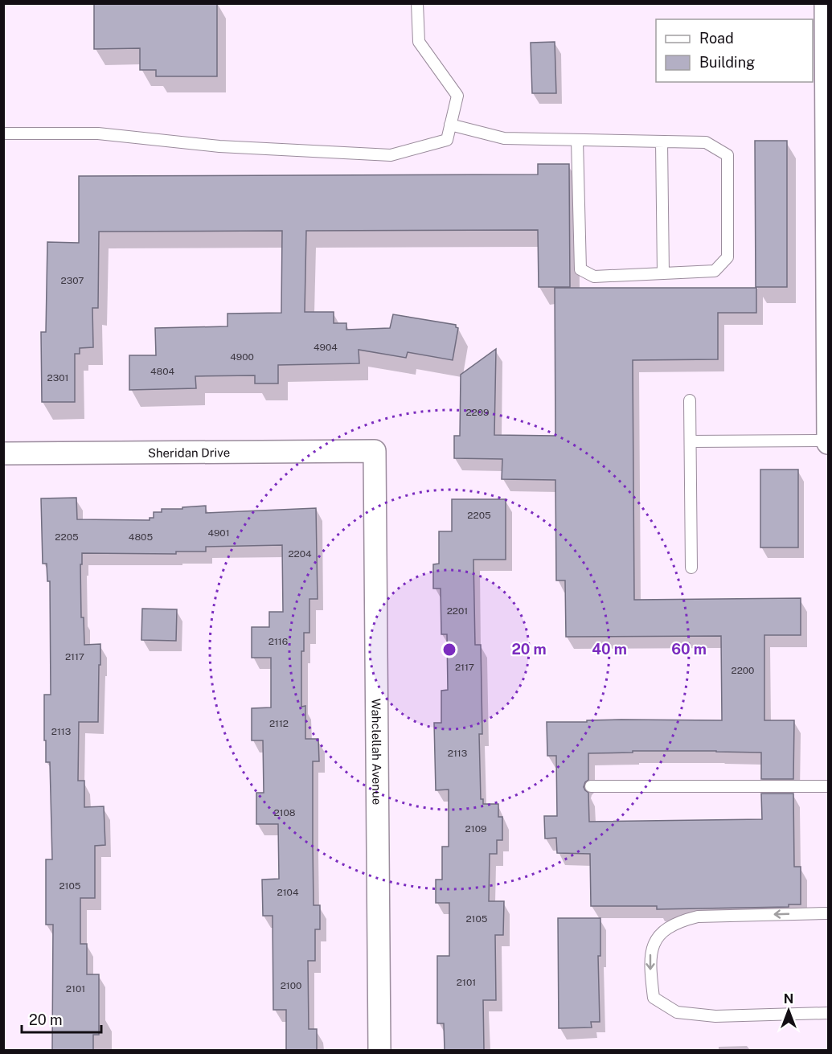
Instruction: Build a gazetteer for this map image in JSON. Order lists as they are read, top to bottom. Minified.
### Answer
{"streets":{"street":["Sheridan Drive","Wahclellah Avenue"]},"crossings":[["Sheridan Drive","Wahclellah Avenue"]],"house_numbers":["2307","4904","4900","4804","2301","2209","2205","4901","2205","4805","2204","2201","2116","2117","2117","2200","2112","2113","2113","2108","2109","2105","2104","2105","2101","2100","2101"],"legend":["Road","Building"],"scale_bar":"20 m","north":"top","rings":["20 m","40 m","60 m"]}
